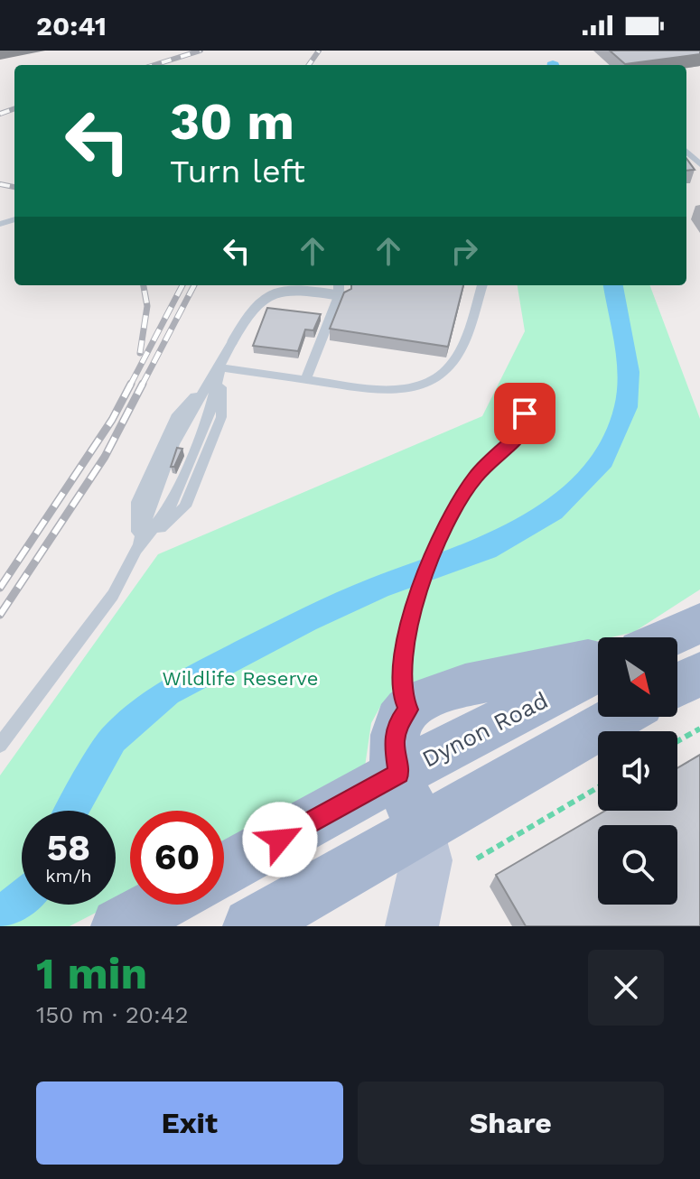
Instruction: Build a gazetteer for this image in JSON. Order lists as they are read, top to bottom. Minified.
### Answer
{"streets":{"main road":["Dynon Road"]},"parks":["Wildlife Reserve"],"north":"bottom right","page":{"status":"20:41","turn":["30 m","Turn left"],"speed":"58 km/h","limit":"60","heading":["1 min","150 m · 20:42"],"buttons":["Exit","Share"]}}
